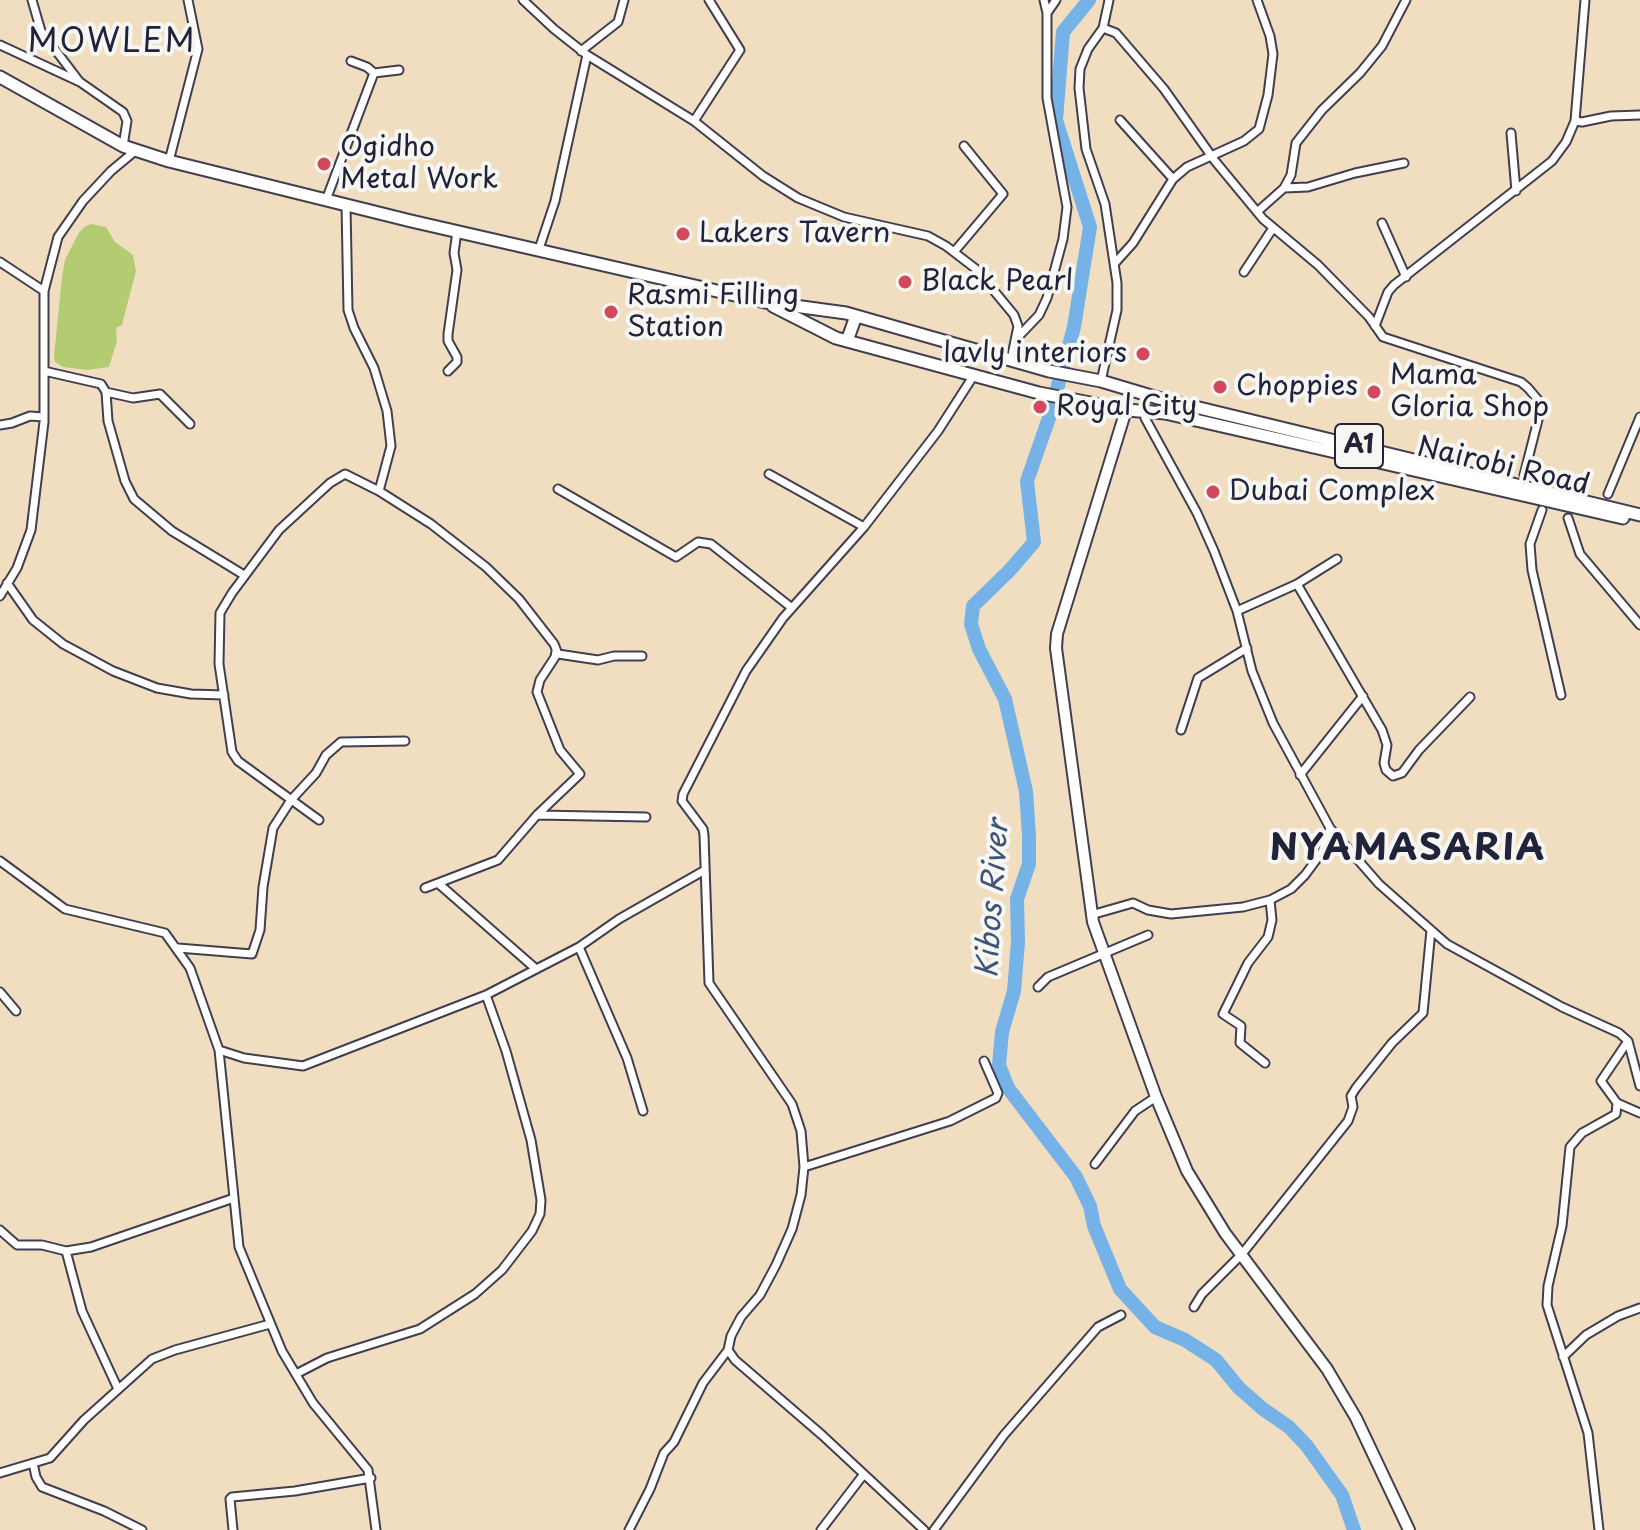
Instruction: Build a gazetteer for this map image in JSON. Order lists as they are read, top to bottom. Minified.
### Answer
{"streets":{"highway":["A1","Nairobi Road"]},"crossings":[["A1","Nairobi Road"]],"districts":["MOWLEM","NYAMASARIA"],"water":["Kibos River"],"places":["Ogidho Metal Work","Lakers Tavern","Black Pearl","Rasmi Filling Station","lavly interiors","Choppies","Mama Gloria Shop","Royal City","Dubai Complex"]}
